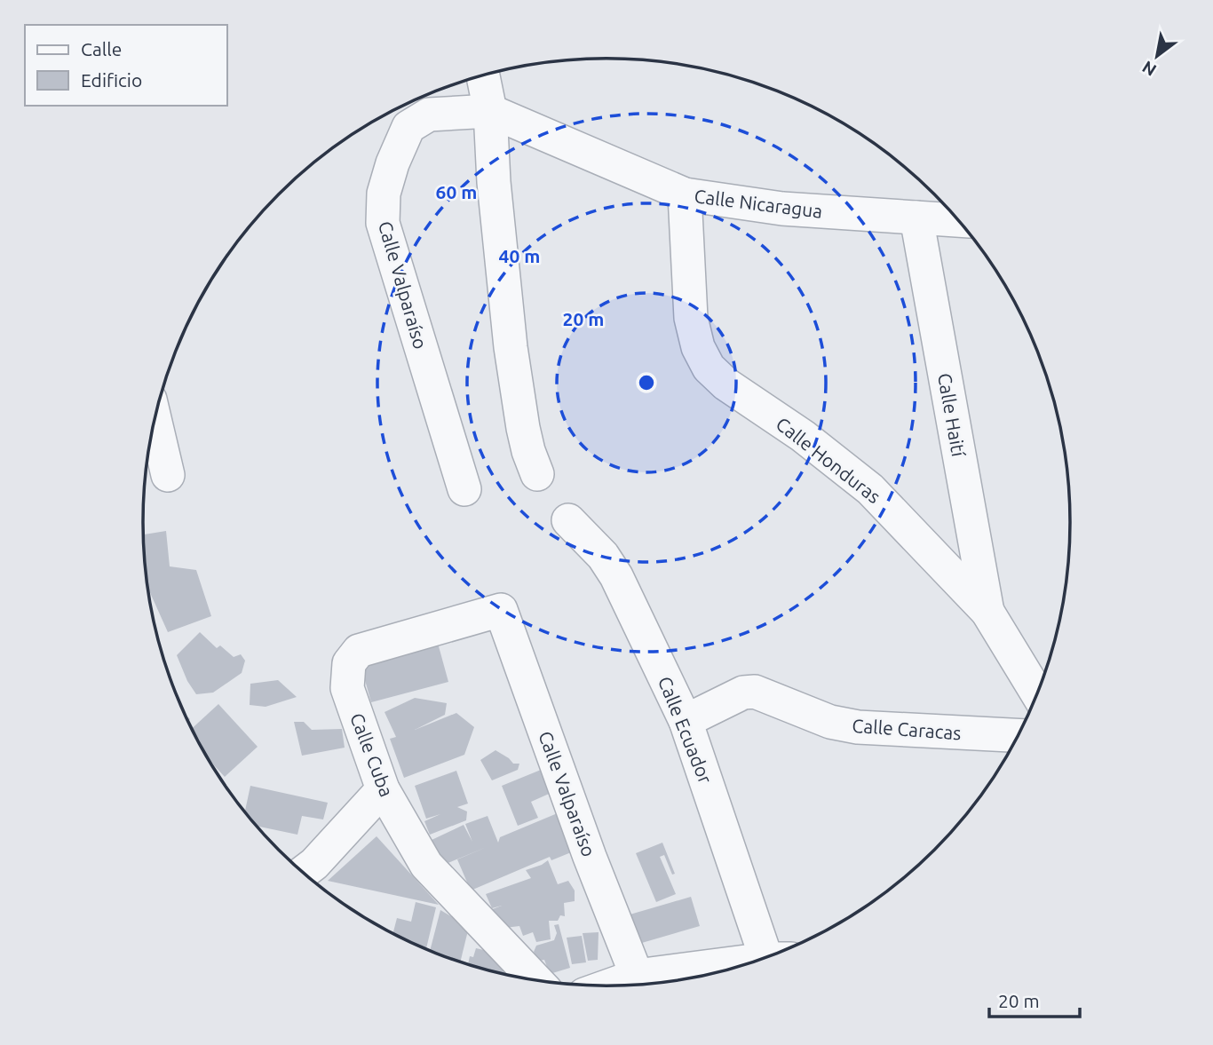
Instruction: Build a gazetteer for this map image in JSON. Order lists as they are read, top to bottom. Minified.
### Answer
{"streets":{"street":["Calle Nicaragua","Calle Valparaíso","Calle Haití","Calle Honduras","Calle Caracas","Calle Ecuador","Calle Cuba"]},"crossings":[["Calle Nicaragua","Calle Valparaíso"],["Calle Nicaragua","Calle Haití"],["Calle Nicaragua","Calle Honduras"],["Calle Valparaíso","Calle Cuba"],["Calle Haití","Calle Honduras"],["Calle Caracas","Calle Ecuador"]],"legend":["Calle","Edificio"],"scale_bar":"20 m","north":"bottom left","rings":["60 m","40 m","20 m"]}
